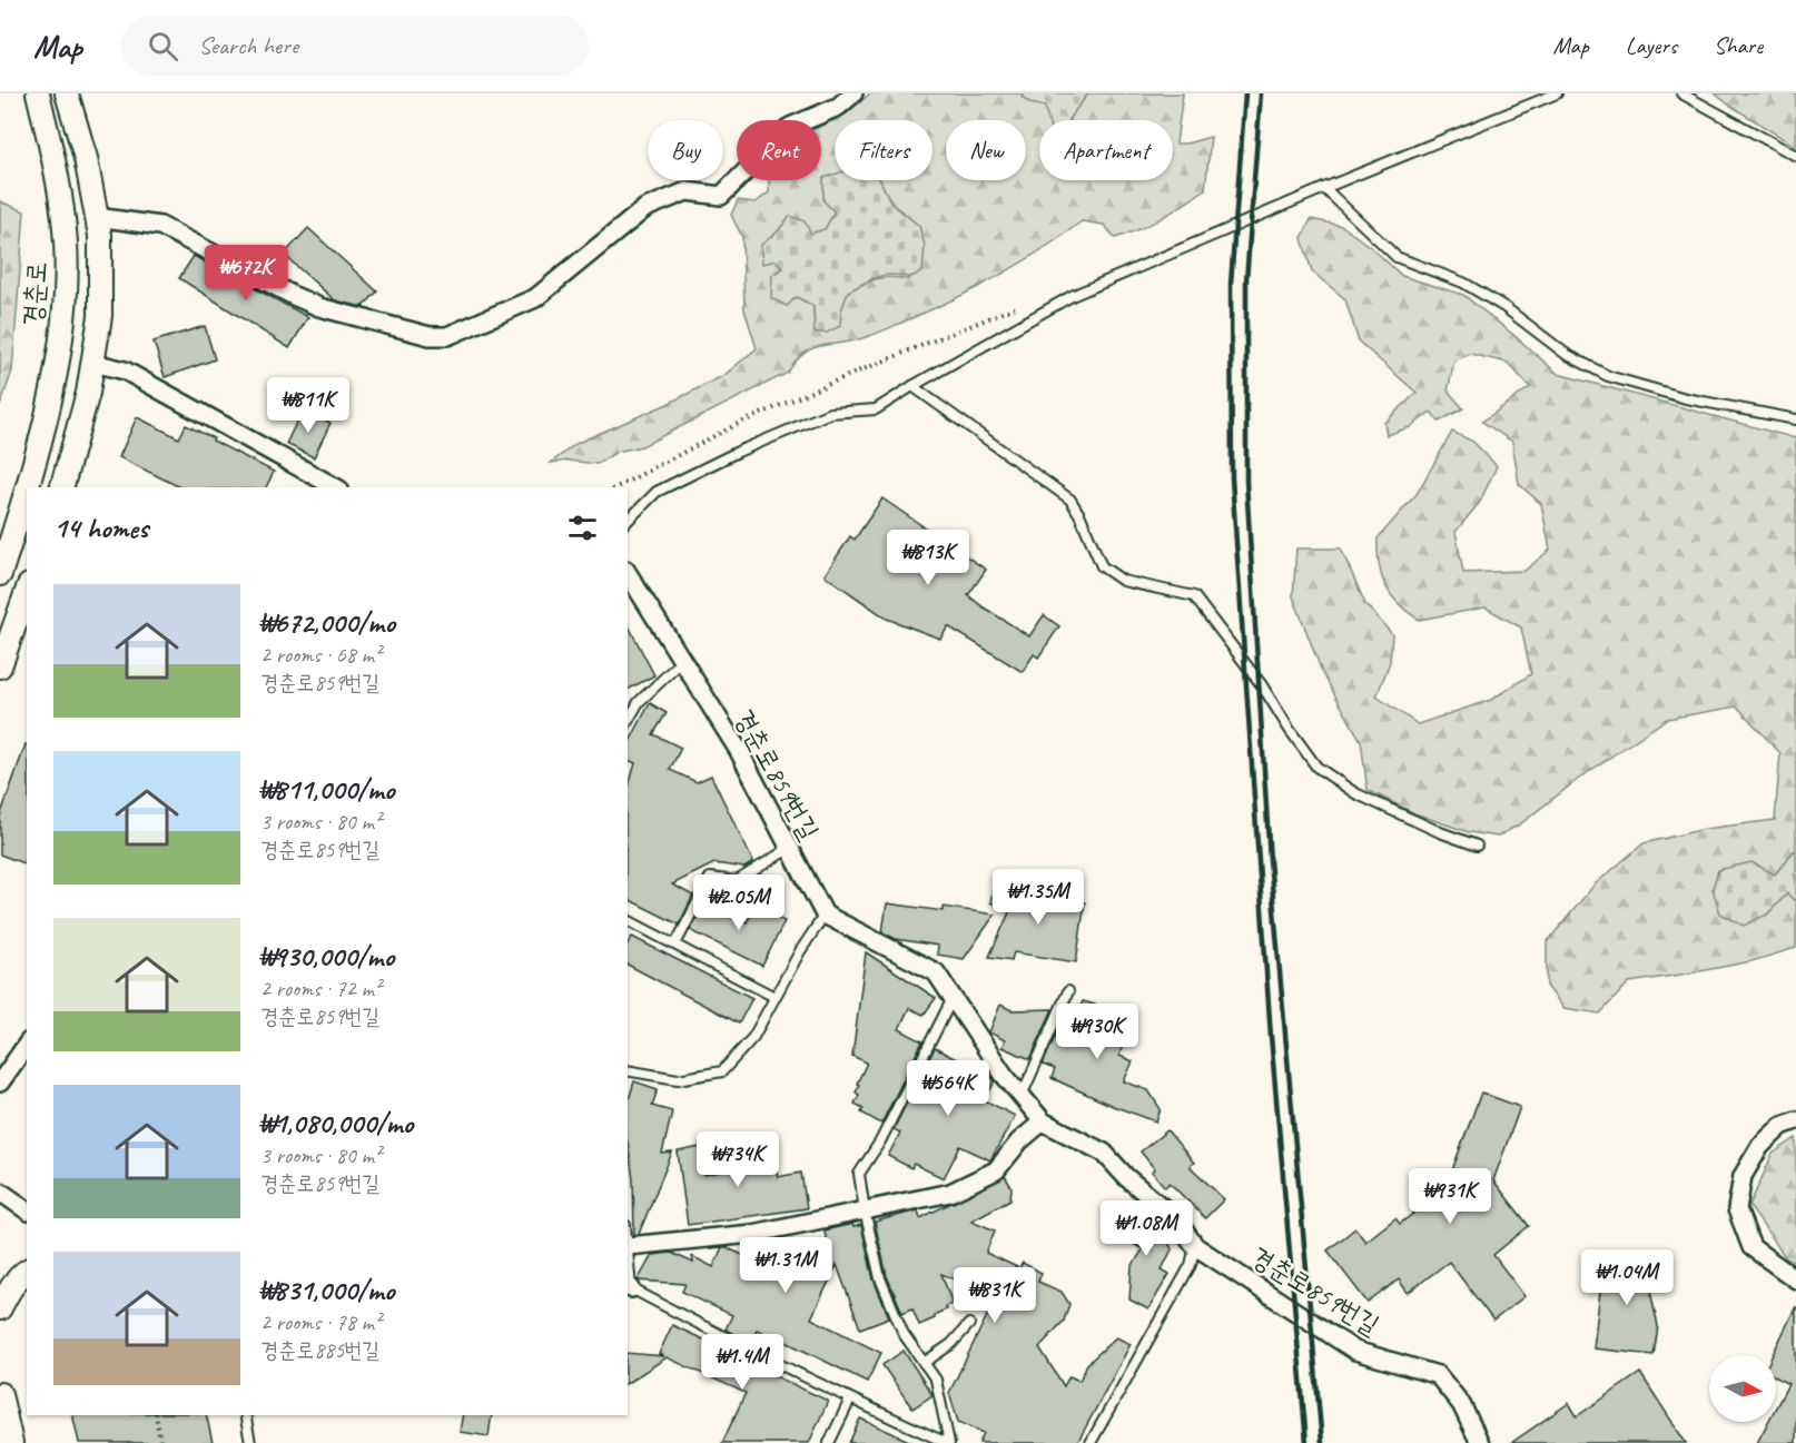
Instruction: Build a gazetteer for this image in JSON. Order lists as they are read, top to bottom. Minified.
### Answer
{"streets":{"street":["경춘로","경춘로859번길"]},"north":"right","page":{"header":"Map","search":"Search here","nav":["Map","Layers","Share"],"chip":["Buy","Rent","Filters","New","Apartment"],"price":["₩672K","₩811K","₩813K","₩1.35M","₩2.05M","₩930K","₩564K","₩734K","₩931K","₩1.08M","₩1.31M","₩1.04M","₩831K","₩1.4M"],"heading":"14 homes","list":[{"name":"₩672,000/mo","note":"2 rooms · 68 m² · 경춘로859번길"},{"name":"₩811,000/mo","note":"3 rooms · 80 m² · 경춘로859번길"},{"name":"₩930,000/mo","note":"2 rooms · 72 m² · 경춘로859번길"},{"name":"₩1,080,000/mo","note":"3 rooms · 80 m² · 경춘로859번길"},{"name":"₩831,000/mo","note":"2 rooms · 78 m² · 경춘로885번길"}]}}
